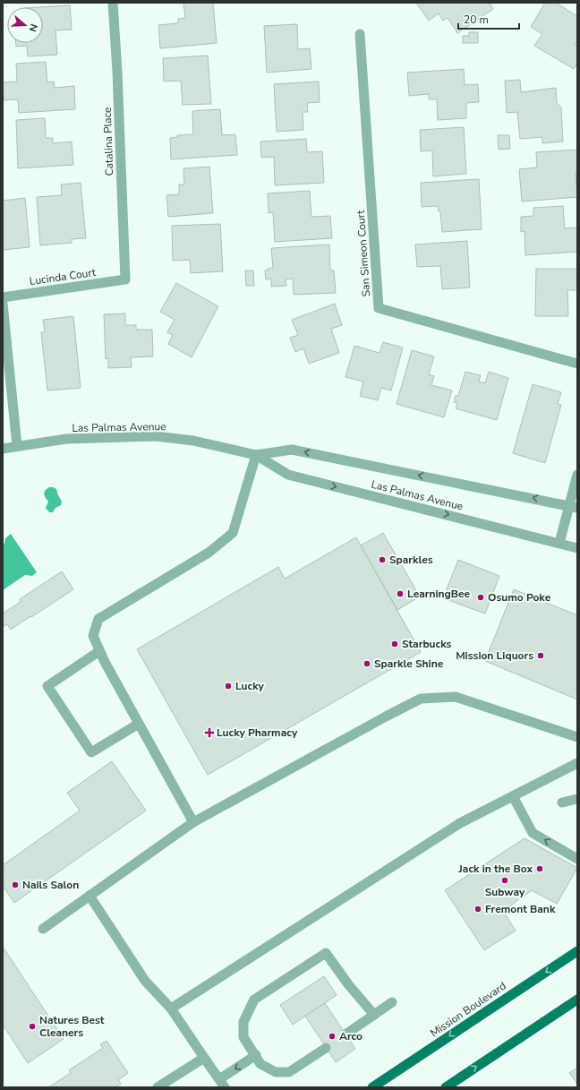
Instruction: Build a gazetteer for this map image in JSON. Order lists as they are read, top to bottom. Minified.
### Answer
{"streets":{"main road":["Mission Boulevard"],"street":["Catalina Place","San Simeon Court","Lucinda Court","Las Palmas Avenue"]},"crossings":[["Catalina Place","Lucinda Court"]],"places":{"other":["Sparkles","LearningBee","Osumo Poke","Starbucks","Mission Liquors","Sparkle Shine","Lucky","Jack in the Box","Subway","Nails Salon","Fremont Bank","Natures Best Cleaners","Arco"],"health":["Lucky Pharmacy"]},"scale_bar":"20 m","north":"right"}
